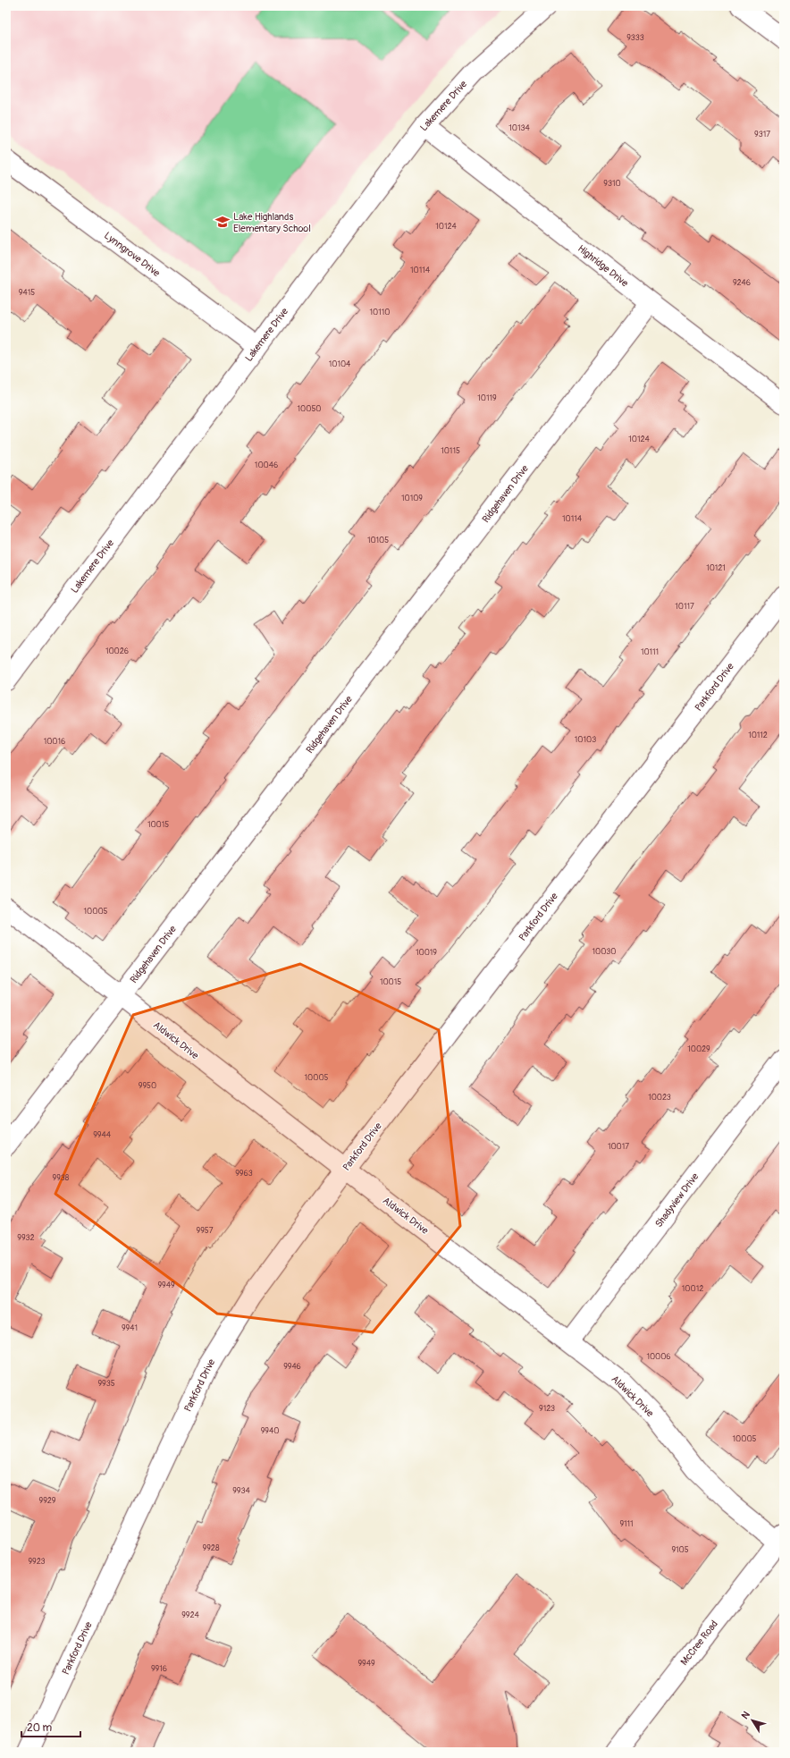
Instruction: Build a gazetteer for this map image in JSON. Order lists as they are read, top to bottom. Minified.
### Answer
{"streets":{"street":["Lakemere Drive","Lynngrove Drive","Highridge Drive","Ridgehaven Drive","Parkford Drive","Aldwick Drive","Shadyview Drive","McCree Road"]},"crossings":[["Lakemere Drive","Lynngrove Drive"],["Lakemere Drive","Highridge Drive"],["Highridge Drive","Ridgehaven Drive"],["Ridgehaven Drive","Aldwick Drive"],["Parkford Drive","Aldwick Drive"],["Aldwick Drive","Shadyview Drive"],["Aldwick Drive","McCree Road"]],"places":{"school or university":["Lake Highlands Elementary School"]},"house_numbers":["9333","10134","9317","9310","10124","10114","9246","9415","10110","10104","10119","10050","10124","10115","10046","10109","10114","10105","10121","10117","10026","10111","10112","10103","10016","10015","10005","10030","10019","10015","10029","10005","9950","10023","9944","10017","9963","9938","9957","9932","9949","10012","9941","10006","9946","9935","9123","9940","10005","9934","9929","9111","9928","9105","9923","9924","9949","9916"],"scale_bar":"20 m","north":"top left"}
